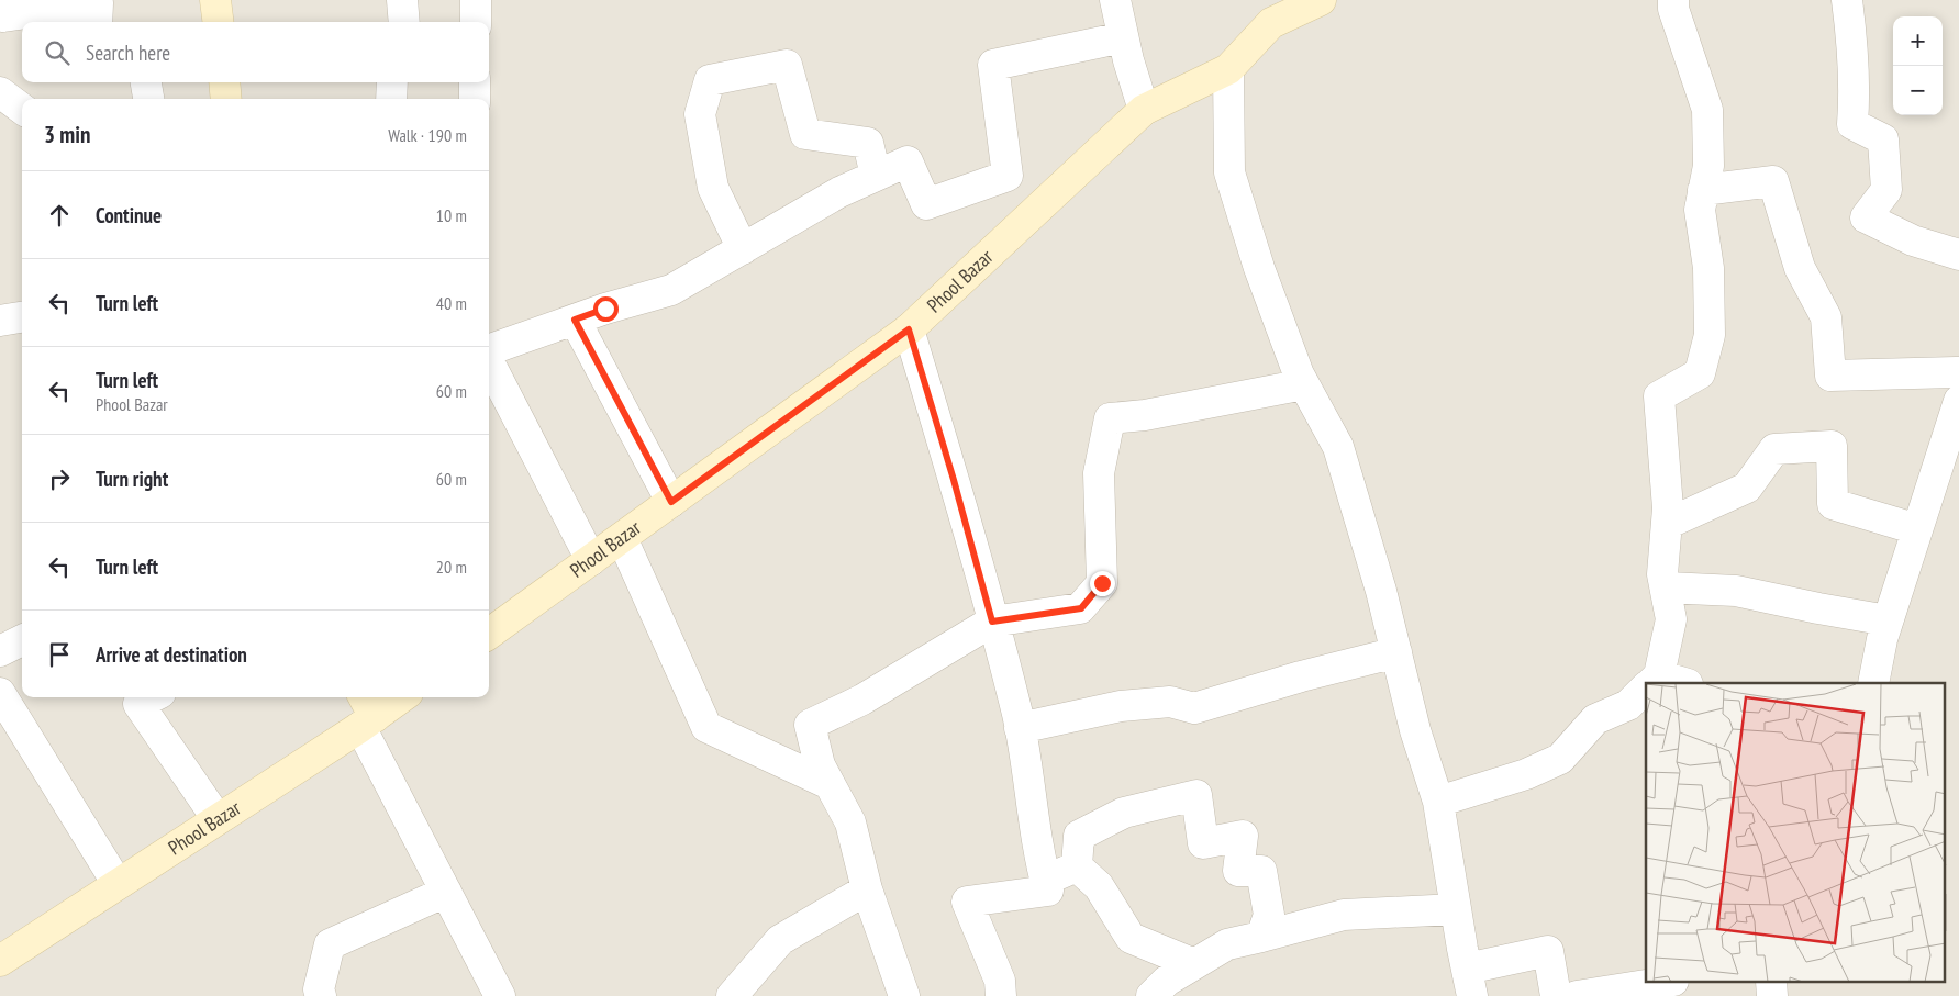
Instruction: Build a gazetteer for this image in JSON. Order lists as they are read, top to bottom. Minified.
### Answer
{"streets":{"street":["Phool Bazar"]},"page":{"map_buttons":["+","−"],"search":"Search here","heading":["3 min","Walk · 190 m"],"list":[["Continue","10 m"],["Turn left","40 m"],["Turn left","Phool Bazar","60 m"],["Turn right","60 m"],["Turn left","20 m"],"Arrive at destination"]}}
